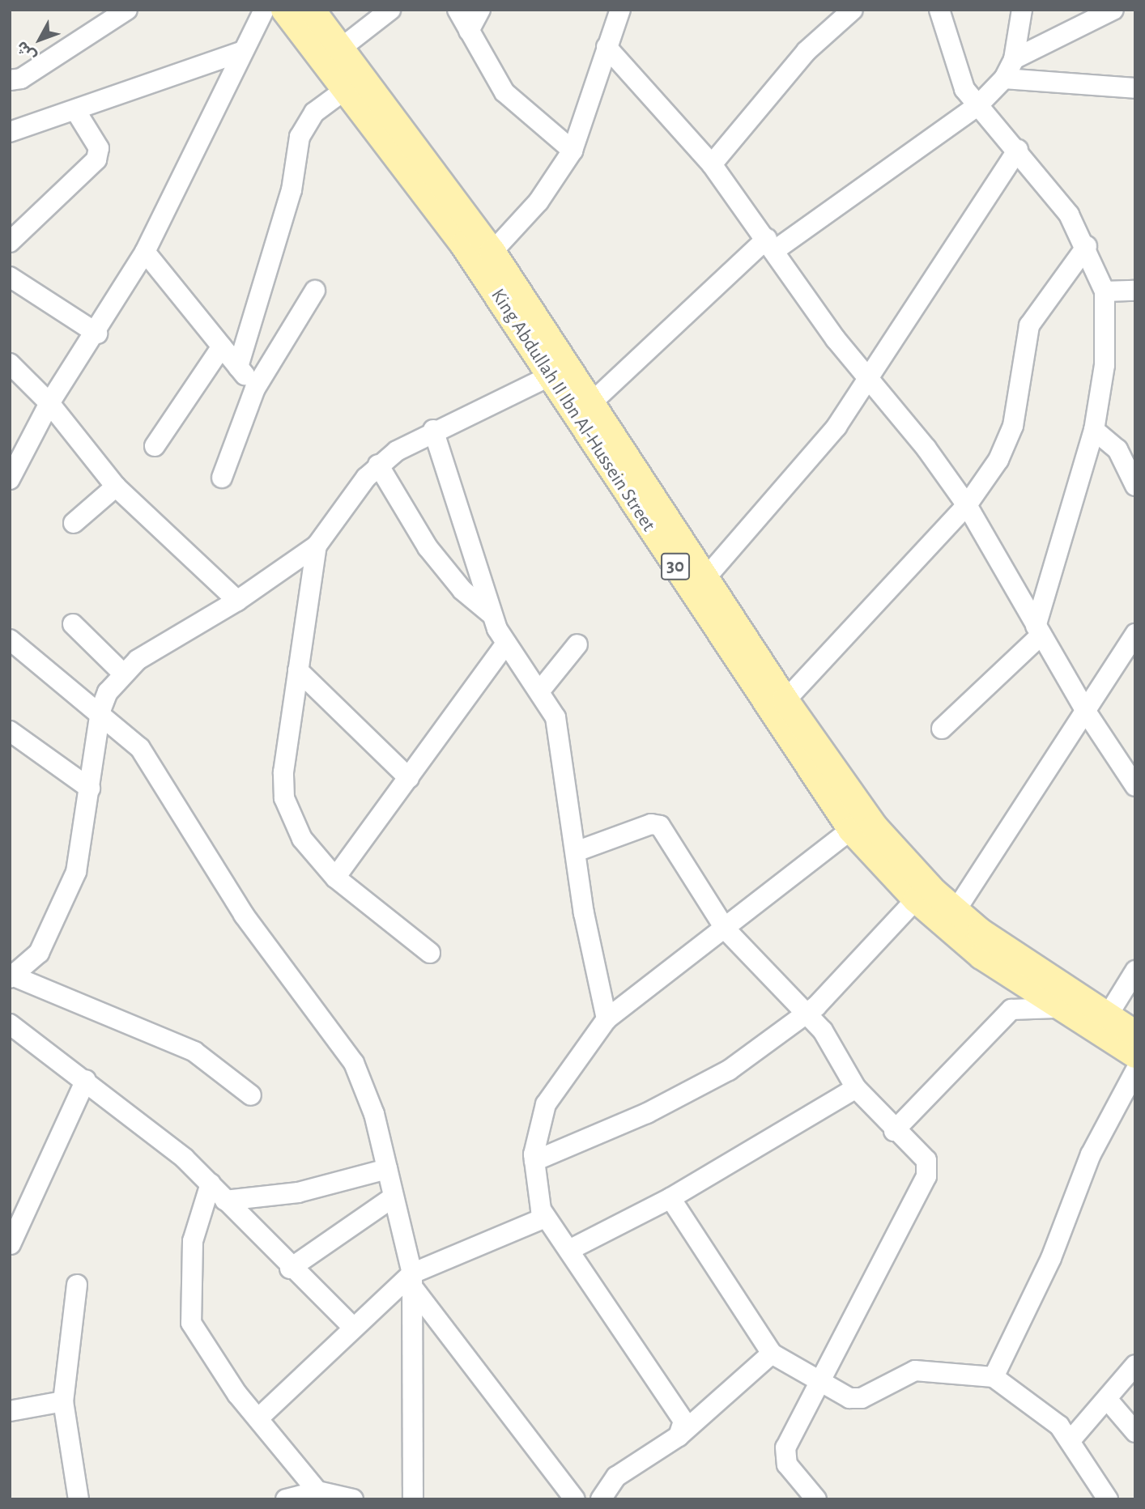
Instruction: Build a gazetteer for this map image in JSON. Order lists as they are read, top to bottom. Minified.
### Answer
{"streets":{"main road":["King Abdullah II Ibn Al-Hussein Street","30"]},"north":"bottom left"}
